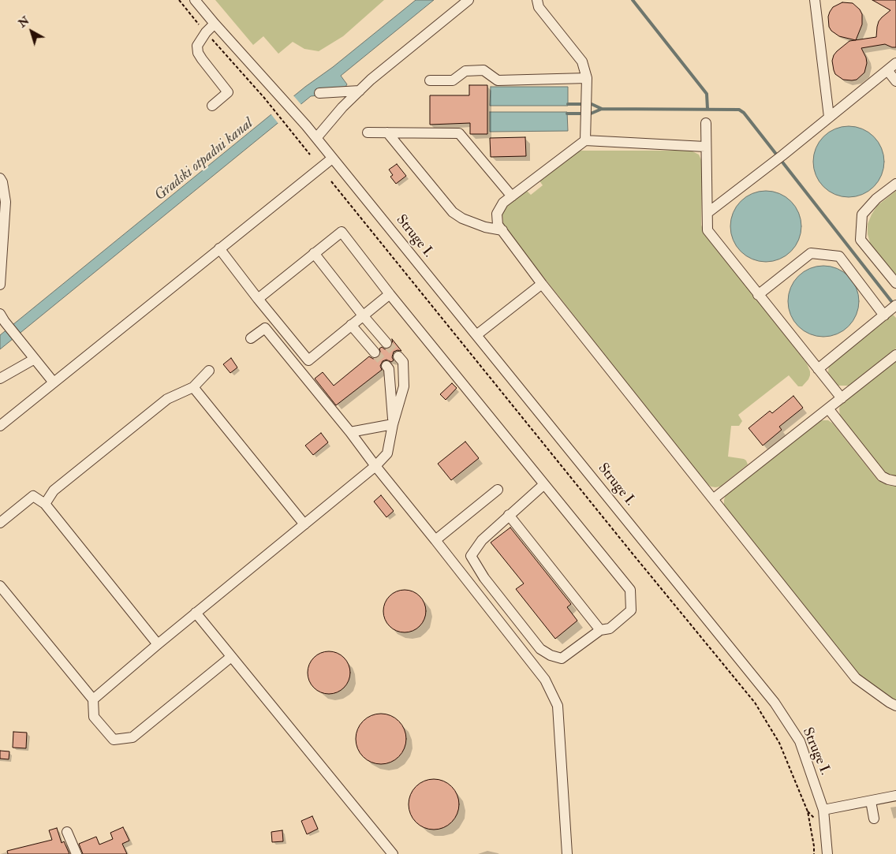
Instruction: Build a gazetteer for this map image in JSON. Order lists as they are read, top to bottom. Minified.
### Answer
{"streets":{"street":["Struge I."]},"water":["Gradski otpadni kanal"],"north":"top left"}
